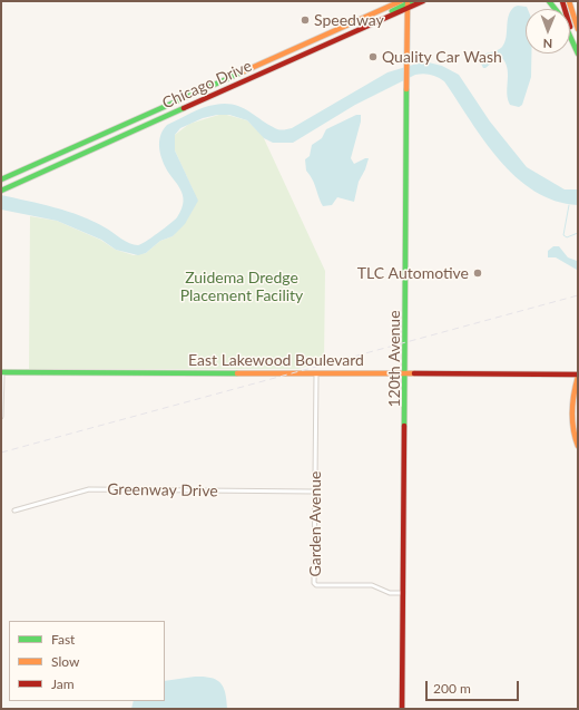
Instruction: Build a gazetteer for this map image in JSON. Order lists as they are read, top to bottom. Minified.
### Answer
{"streets":{"main road":["Chicago Drive","120th Avenue","East Lakewood Boulevard"],"street":["Greenway Drive","Garden Avenue"]},"crossings":[["Chicago Drive","120th Avenue"],["120th Avenue","East Lakewood Boulevard"],["120th Avenue","Garden Avenue"],["East Lakewood Boulevard","Garden Avenue"],["Greenway Drive","Garden Avenue"]],"parks":["Zuidema Dredge Placement Facility"],"places":["Speedway","Quality Car Wash","TLC Automotive"],"legend":["Fast","Slow","Jam"],"scale_bar":"200 m","north":"bottom"}
